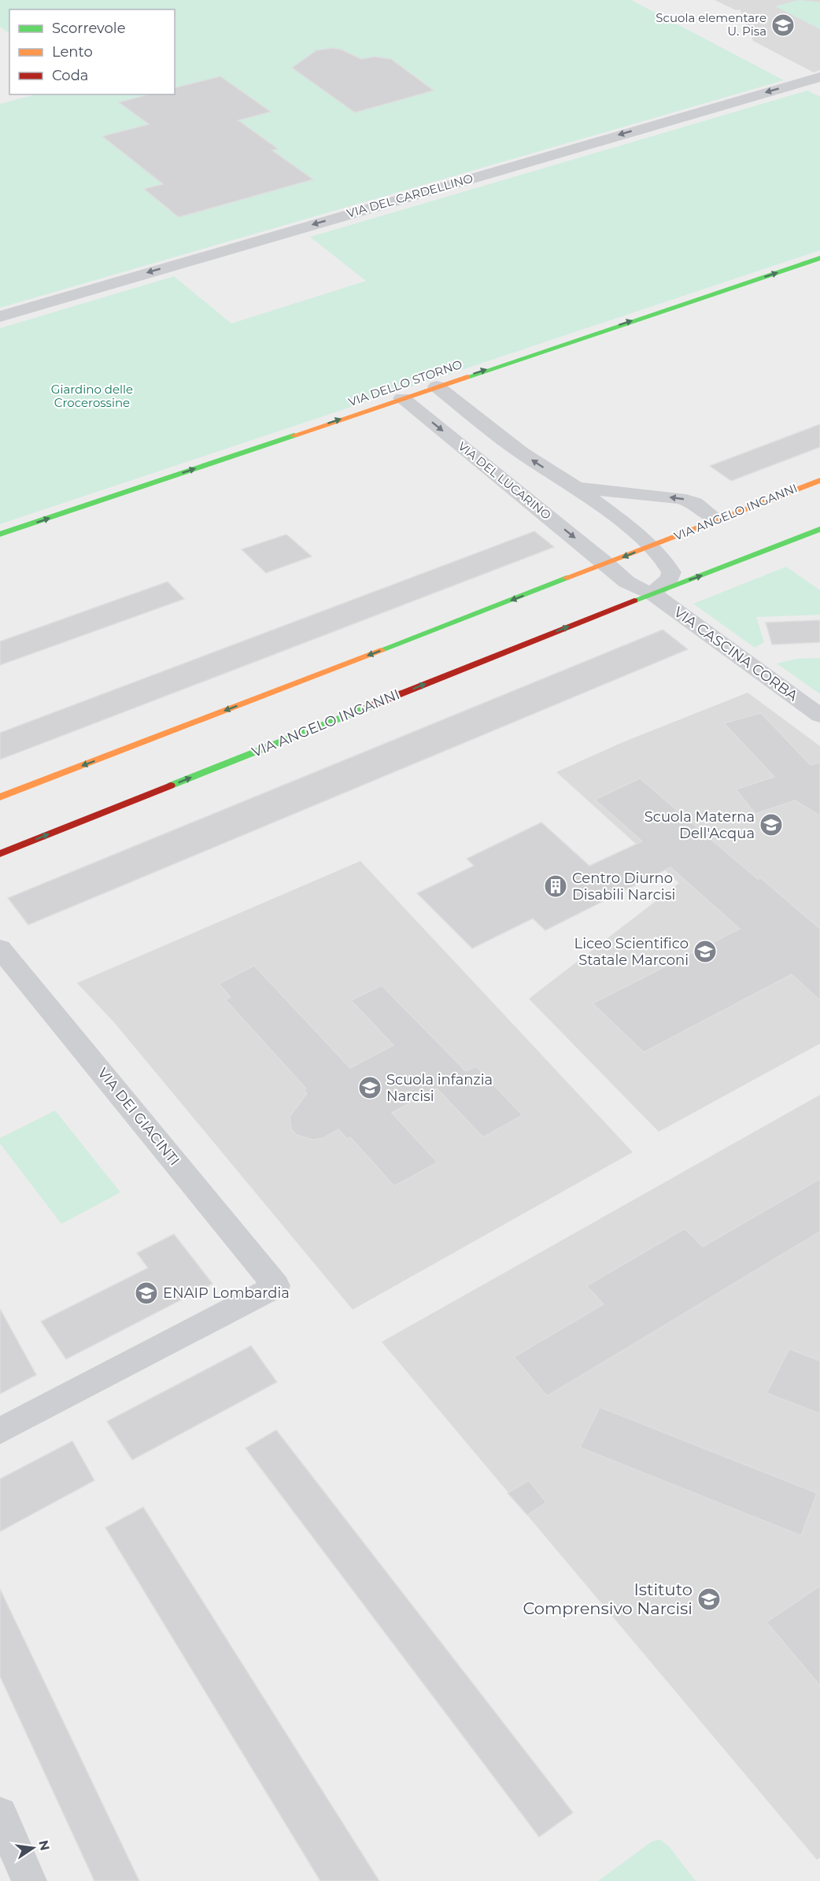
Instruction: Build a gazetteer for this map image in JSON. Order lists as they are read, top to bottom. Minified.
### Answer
{"streets":{"street":["VIA DEL CARDELLINO","VIA DELLO STORNO","VIA DEL LUCARINO","VIA ANGELO INGANNI","VIA CASCINA CORBA","VIA DEI GIACINTI"]},"crossings":[["VIA DELLO STORNO","VIA DEL LUCARINO"],["VIA DEL LUCARINO","VIA ANGELO INGANNI"],["VIA ANGELO INGANNI","VIA CASCINA CORBA"]],"one_way":["VIA DEL CARDELLINO","VIA DELLO STORNO"],"parks":["Giardino delle Crocerossine"],"places":{"school or university":["Scuola elementare U. Pisa","Scuola Materna Dell'Acqua","Liceo Scientifico Statale Marconi","Scuola infanzia Narcisi","ENAIP Lombardia","Istituto Comprensivo Narcisi"],"building":["Centro Diurno Disabili Narcisi"]},"legend":["Scorrevole","Lento","Coda"],"north":"right"}
